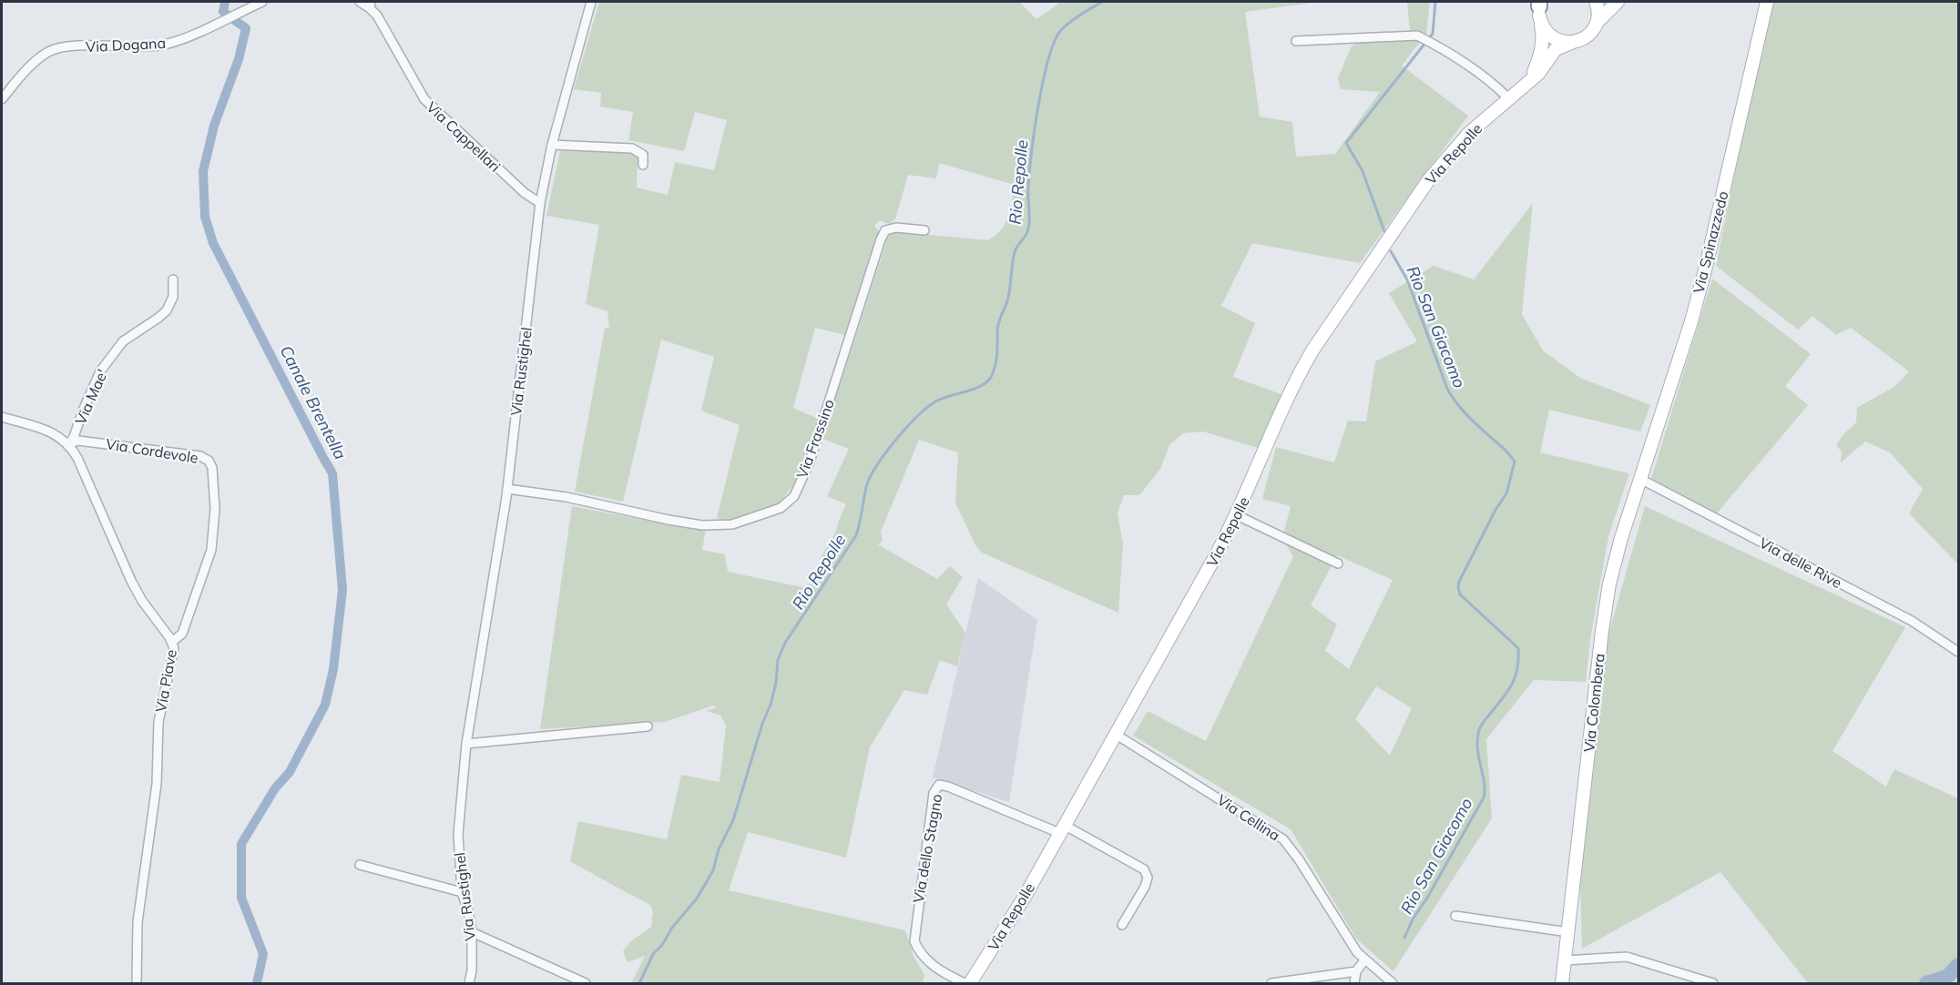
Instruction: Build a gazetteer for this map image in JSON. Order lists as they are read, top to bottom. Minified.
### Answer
{"streets":{"street":["Via Dogana","Via Cappellari","Via Repolle","Via Spinazzedo","Via Rustighel","Via Mae'","Via Frassino","Via Cordevole","Via delle Rive","Via Piave","Via Colombera","Via Cellina","Via dello Stagno"]},"crossings":[["Via Cappellari","Via Rustighel"],["Via Repolle","Via Cellina"],["Via Repolle","Via dello Stagno"],["Via Spinazzedo","Via delle Rive"],["Via Spinazzedo","Via Colombera"],["Via Rustighel","Via Frassino"],["Via Mae'","Via Cordevole"],["Via Mae'","Via Piave"],["Via Cordevole","Via Piave"],["Via delle Rive","Via Colombera"]],"water":["Rio Repolle","Rio San Giacomo","Canale Brentella"]}
